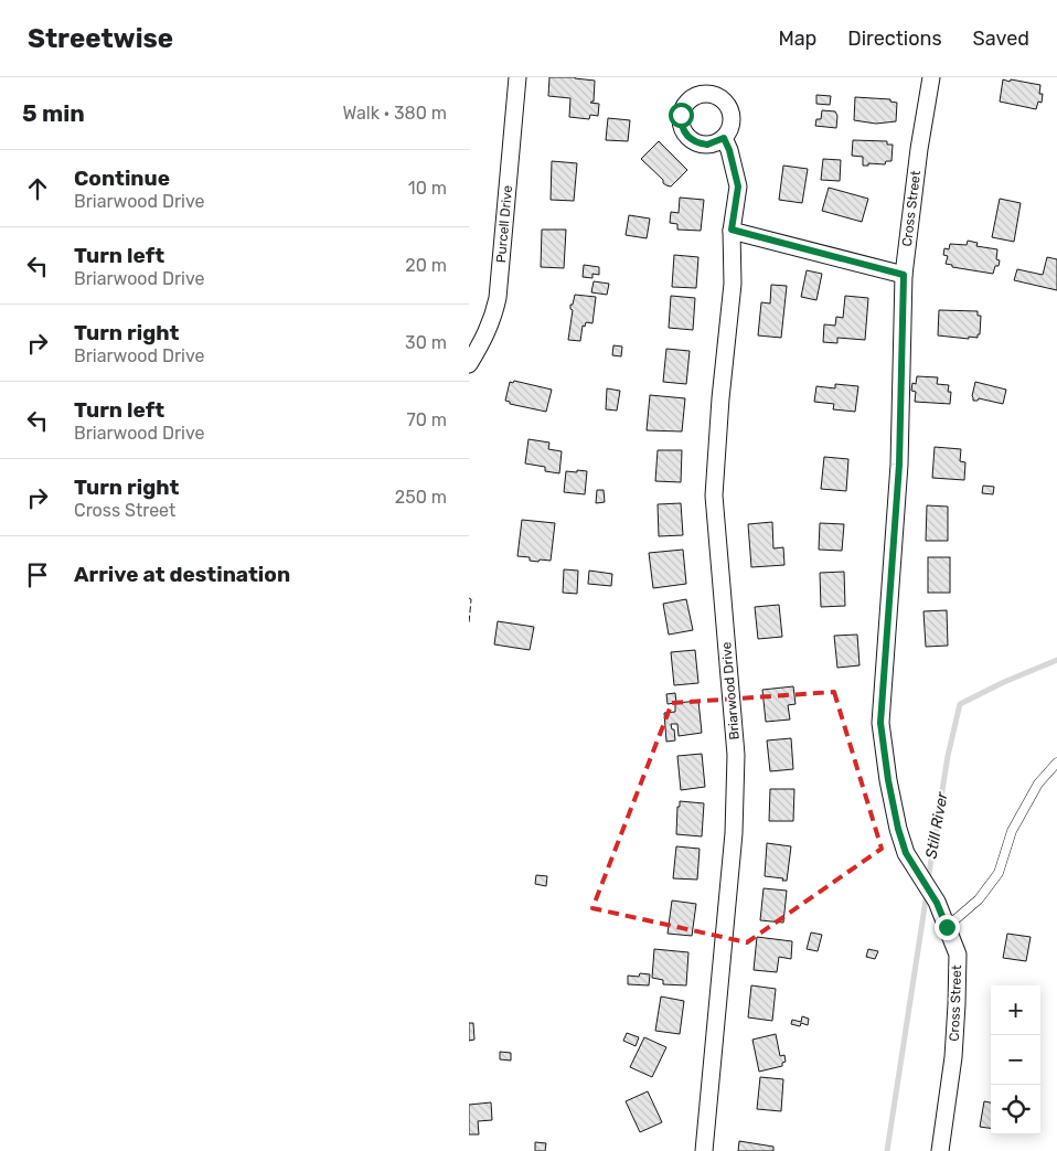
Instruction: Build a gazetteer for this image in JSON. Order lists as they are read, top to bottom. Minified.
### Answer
{"streets":{"street":["Cross Street","Purcell Drive","Briarwood Drive"]},"water":["Still River"],"page":{"header":"Streetwise","nav":["Map","Directions","Saved"],"heading":["5 min","Walk · 380 m"],"list":[["Continue","Briarwood Drive","10 m"],["Turn left","Briarwood Drive","20 m"],["Turn right","Briarwood Drive","30 m"],["Turn left","Briarwood Drive","70 m"],["Turn right","Cross Street","250 m"],"Arrive at destination"],"map_buttons":["+","−"]}}
